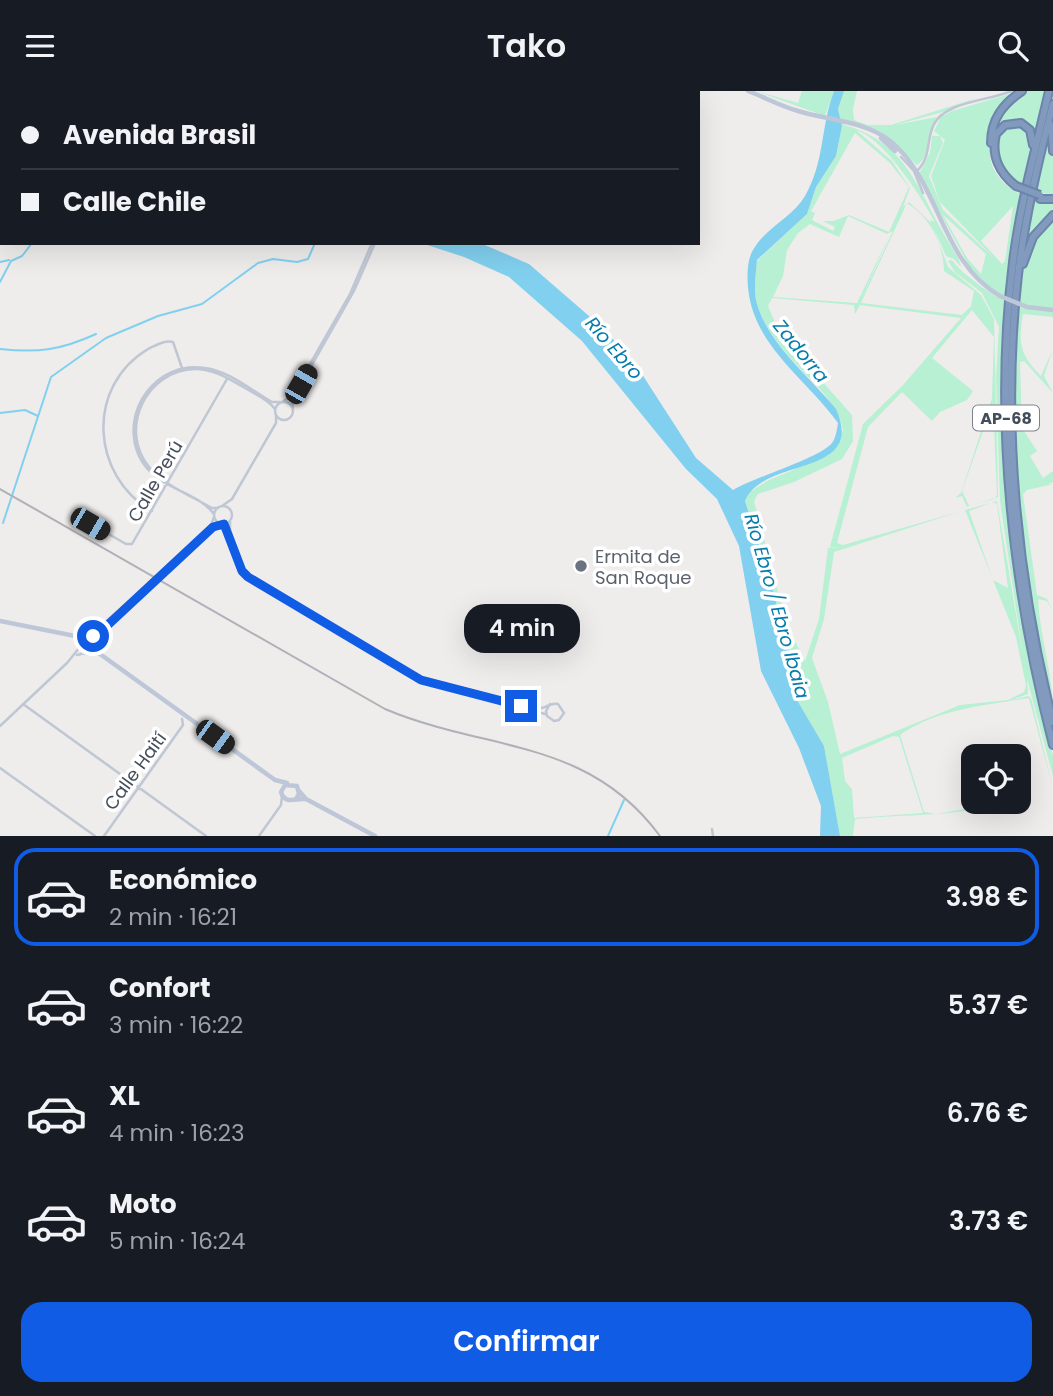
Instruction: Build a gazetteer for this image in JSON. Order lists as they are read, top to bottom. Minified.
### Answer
{"streets":{"highway":["AP-68"],"street":["Calle Perú","Calle Haití"]},"water":["Río Ebro","Zadorra","Río Ebro / Ebro Ibaia"],"places":["Ermita de San Roque"],"page":{"header":"Tako","banner":["Avenida Brasil","Calle Chile"],"bubble":"4 min","list":[{"name":"Económico","note":"2 min · 16:21","value":"3.98 €"},{"name":"Confort","note":"3 min · 16:22","value":"5.37 €"},{"name":"XL","note":"4 min · 16:23","value":"6.76 €"},{"name":"Moto","note":"5 min · 16:24","value":"3.73 €"}],"buttons":"Confirmar"}}
